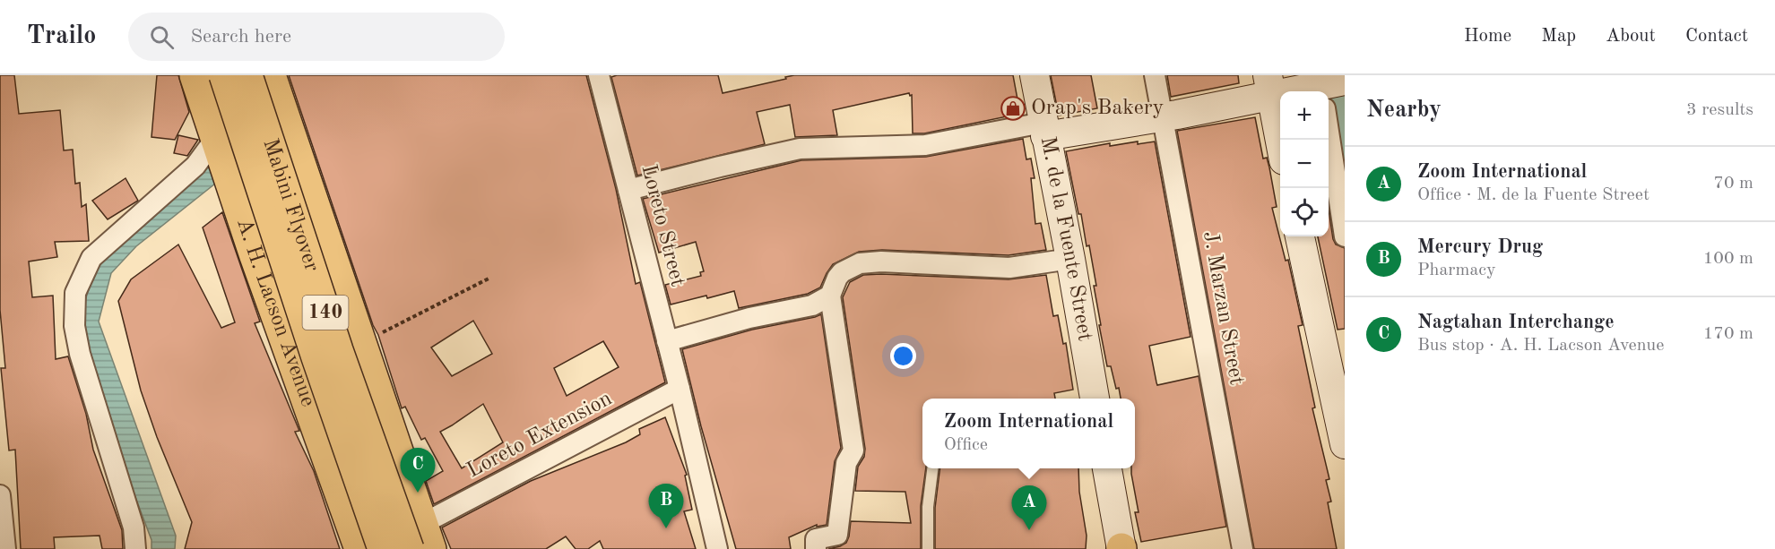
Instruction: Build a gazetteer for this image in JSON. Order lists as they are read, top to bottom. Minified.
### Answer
{"streets":{"main road":["Mabini Flyover","A. H. Lacson Avenue","140"],"street":["Loreto Street","M. de la Fuente Street","J. Marzan Street","Loreto Extension"]},"crossings":[["Mabini Flyover","140"],["Mabini Flyover","Loreto Extension"],["Loreto Street","Loreto Extension"],["140","Loreto Extension"]],"places":{"shop":["Orap's Bakery"]},"page":{"header":"Trailo","search":"Search here","nav":["Home","Map","About","Contact"],"heading":["Nearby","3 results"],"map_buttons":["+","−"],"list":[{"mark":"A","name":"Zoom International","note":"Office · M. de la Fuente Street","value":"70 m"},{"mark":"B","name":"Mercury Drug","note":"Pharmacy","value":"100 m"},{"mark":"C","name":"Nagtahan Interchange","note":"Bus stop · A. H. Lacson Avenue","value":"170 m"}],"popup":["Zoom International","Office"],"pins":["C","B","A"]}}
